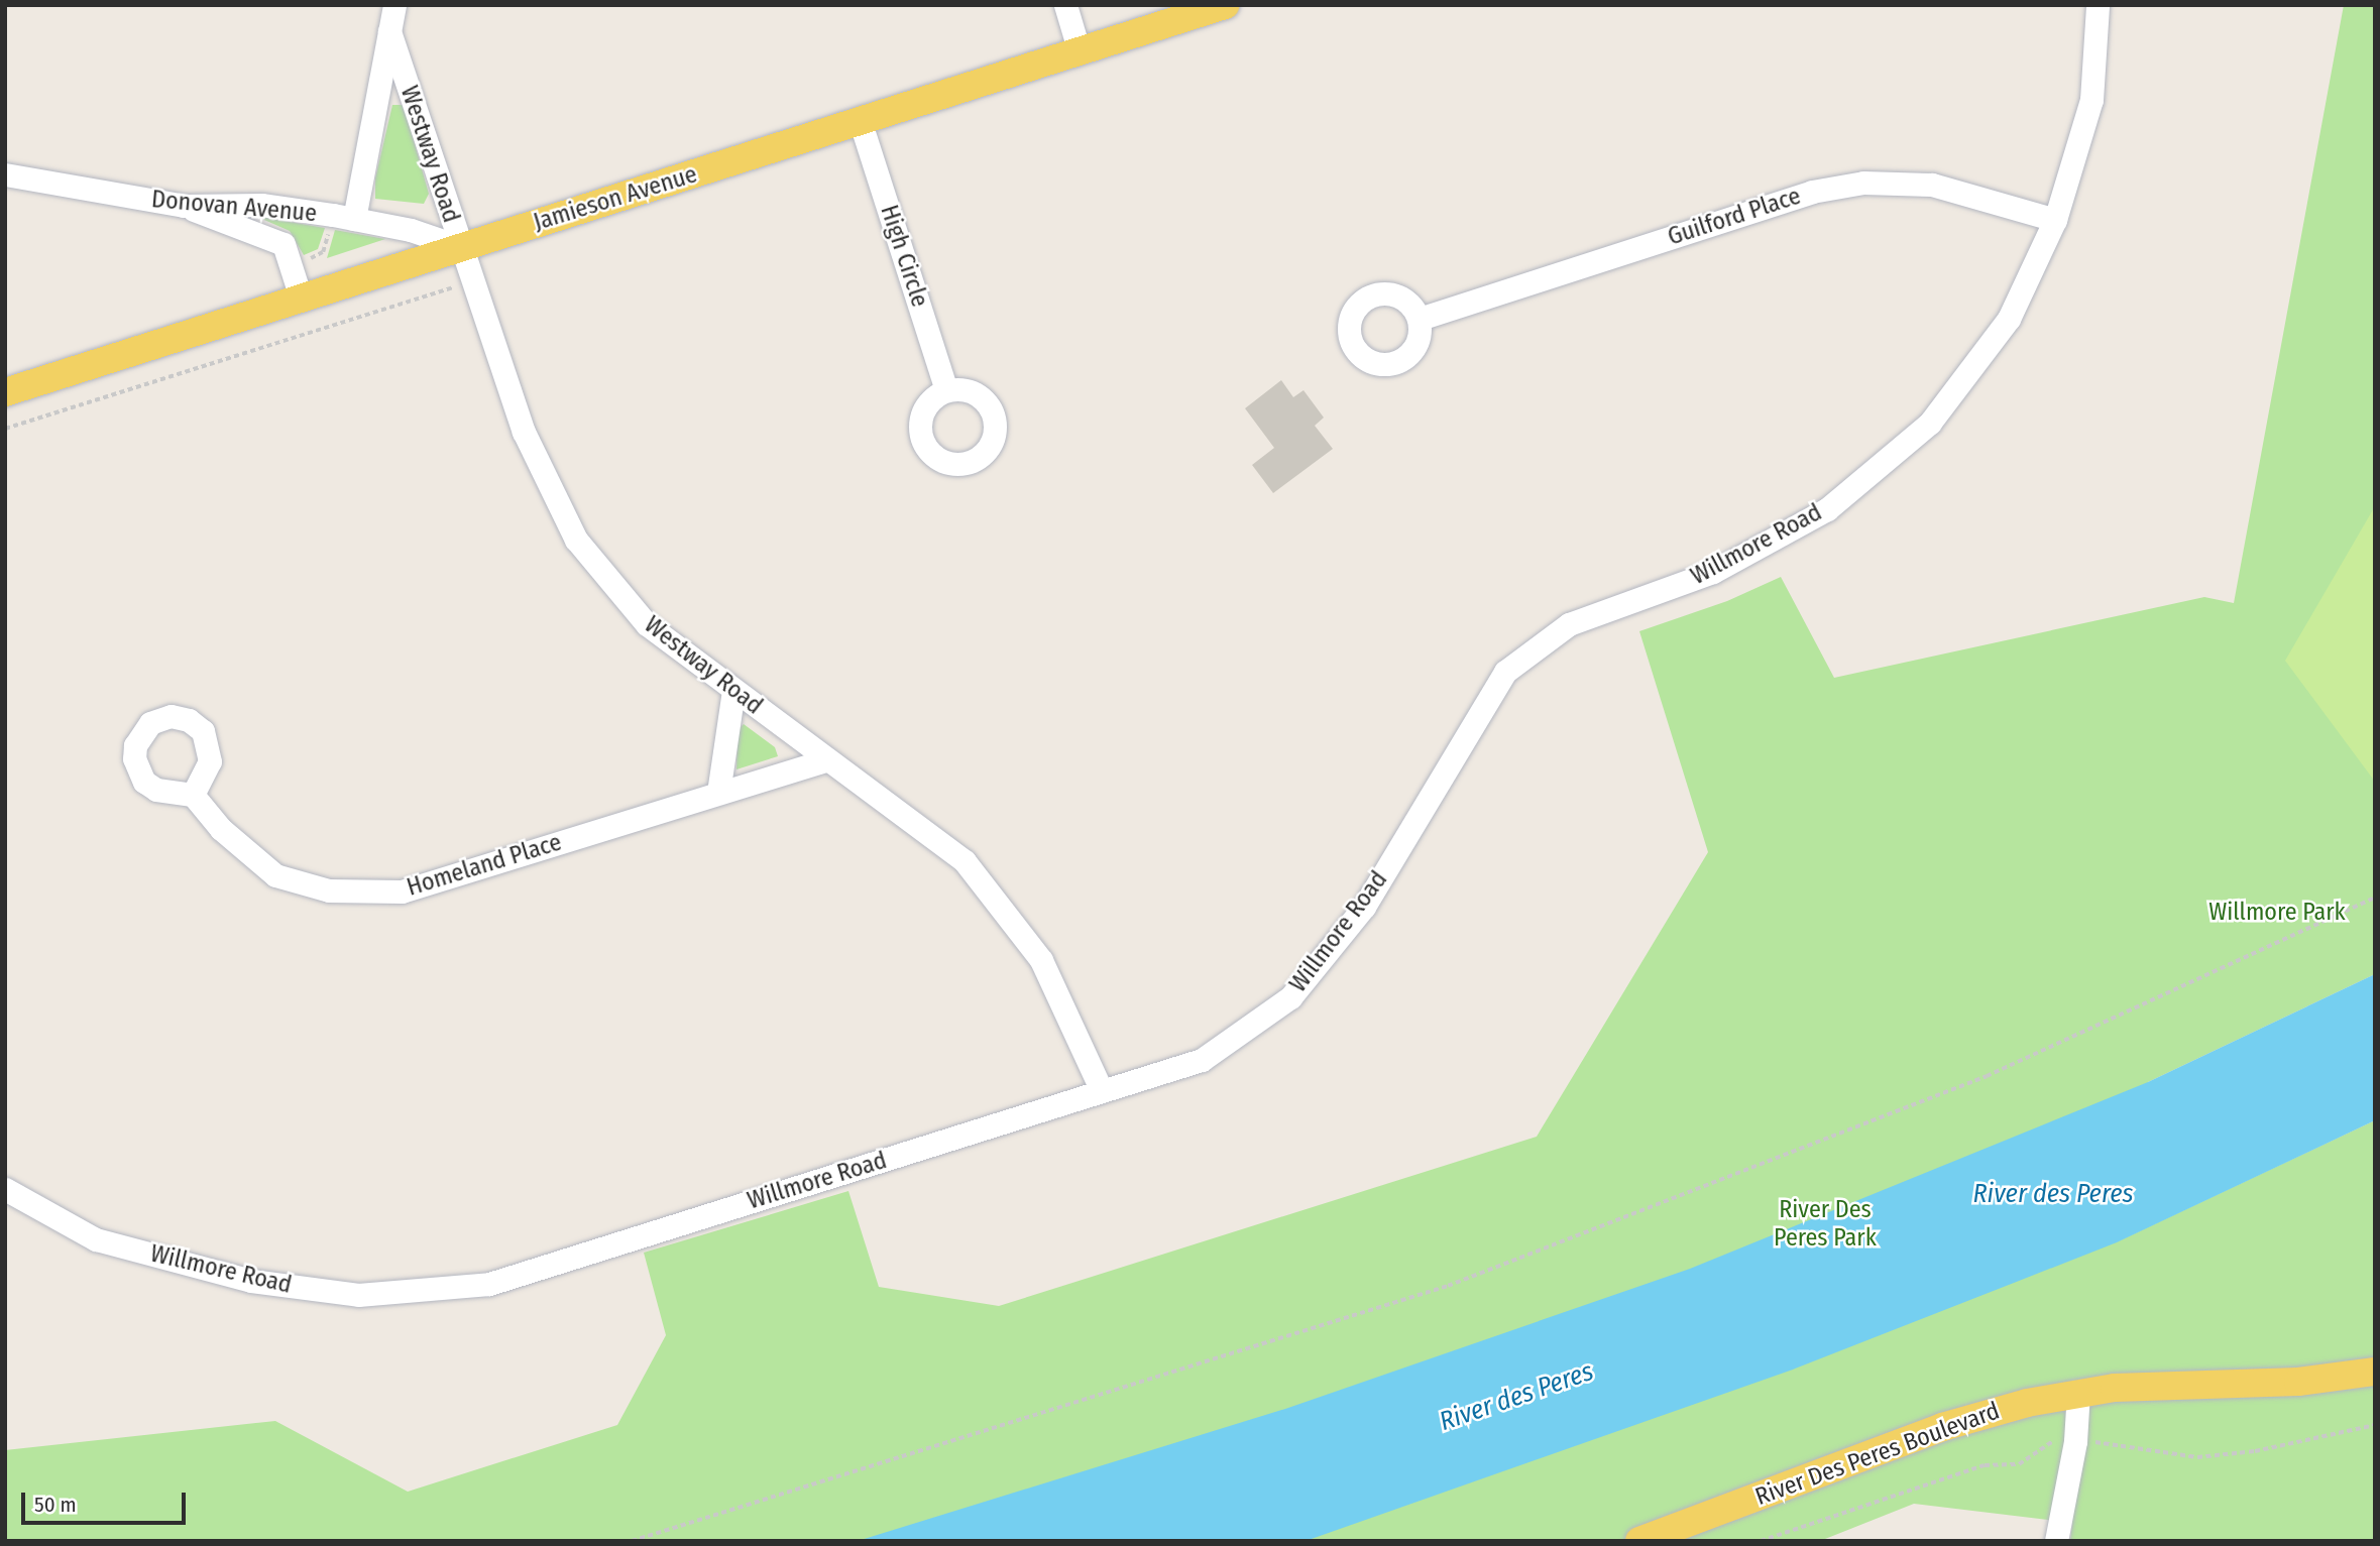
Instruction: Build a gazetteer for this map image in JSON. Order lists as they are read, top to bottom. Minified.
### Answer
{"streets":{"main road":["Jamieson Avenue","River Des Peres Boulevard"],"street":["Westway Road","Donovan Avenue","Guilford Place","High Circle","Willmore Road","Homeland Place"]},"crossings":[["Westway Road","Jamieson Avenue"],["Westway Road","Donovan Avenue"],["Westway Road","Willmore Road"],["Westway Road","Homeland Place"],["Jamieson Avenue","Donovan Avenue"],["Jamieson Avenue","High Circle"],["Guilford Place","Willmore Road"]],"water":["River des Peres"],"parks":["Willmore Park","River Des Peres Park"],"scale_bar":"50 m"}
